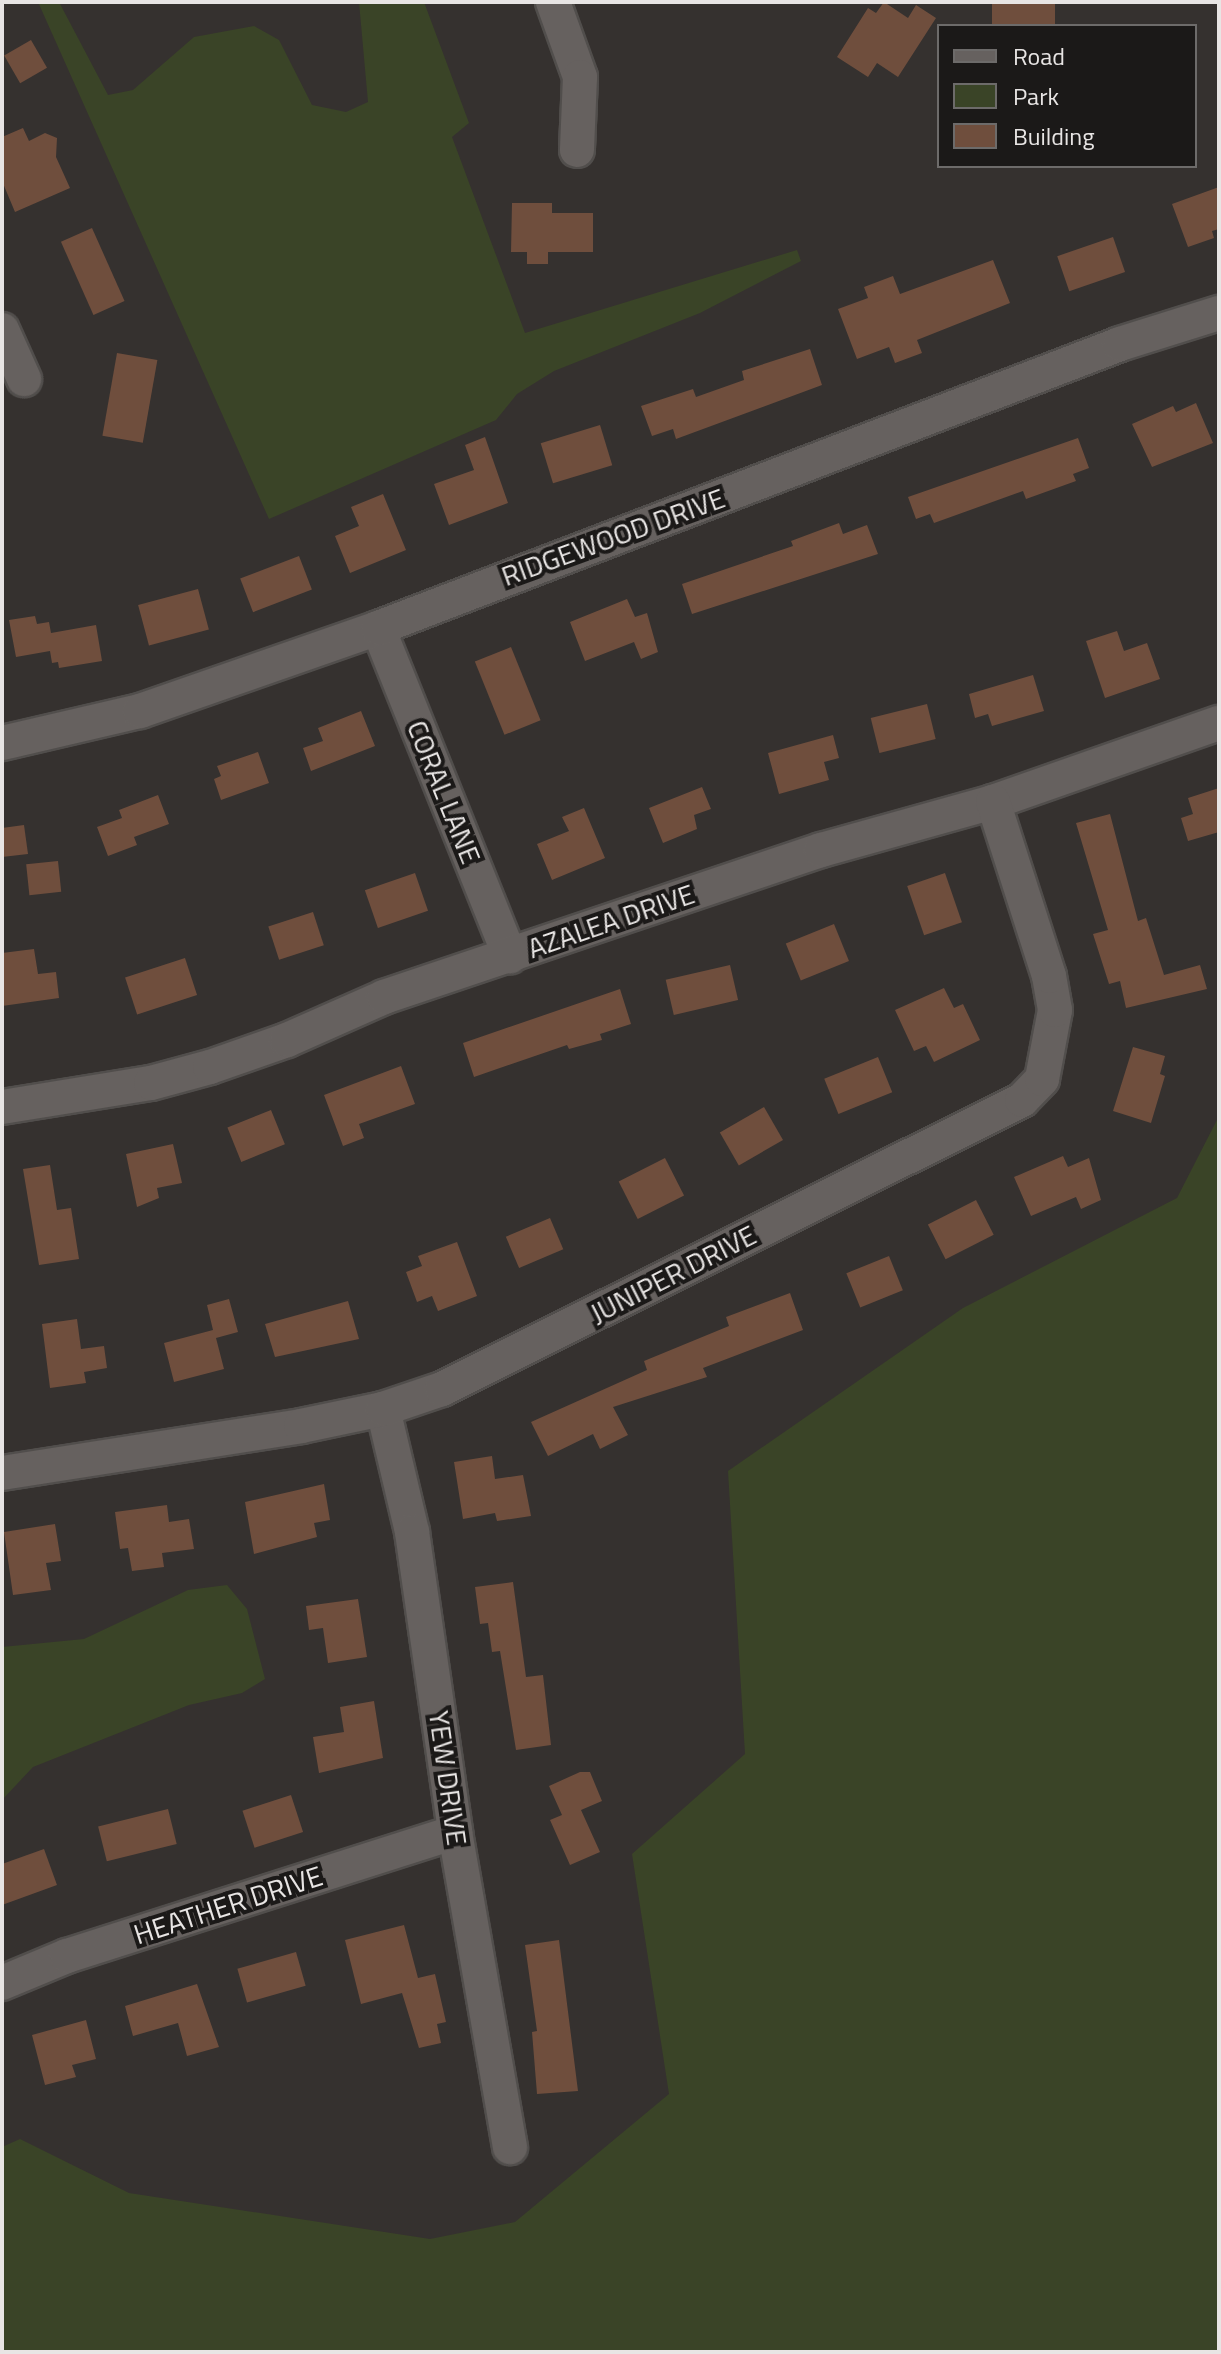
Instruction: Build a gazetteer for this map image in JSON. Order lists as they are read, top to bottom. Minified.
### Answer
{"streets":{"street":["RIDGEWOOD DRIVE","CORAL LANE","AZALEA DRIVE","JUNIPER DRIVE","YEW DRIVE","HEATHER DRIVE"]},"crossings":[["RIDGEWOOD DRIVE","CORAL LANE"],["CORAL LANE","AZALEA DRIVE"],["AZALEA DRIVE","JUNIPER DRIVE"],["JUNIPER DRIVE","YEW DRIVE"],["YEW DRIVE","HEATHER DRIVE"]],"legend":["Road","Park","Building"]}
